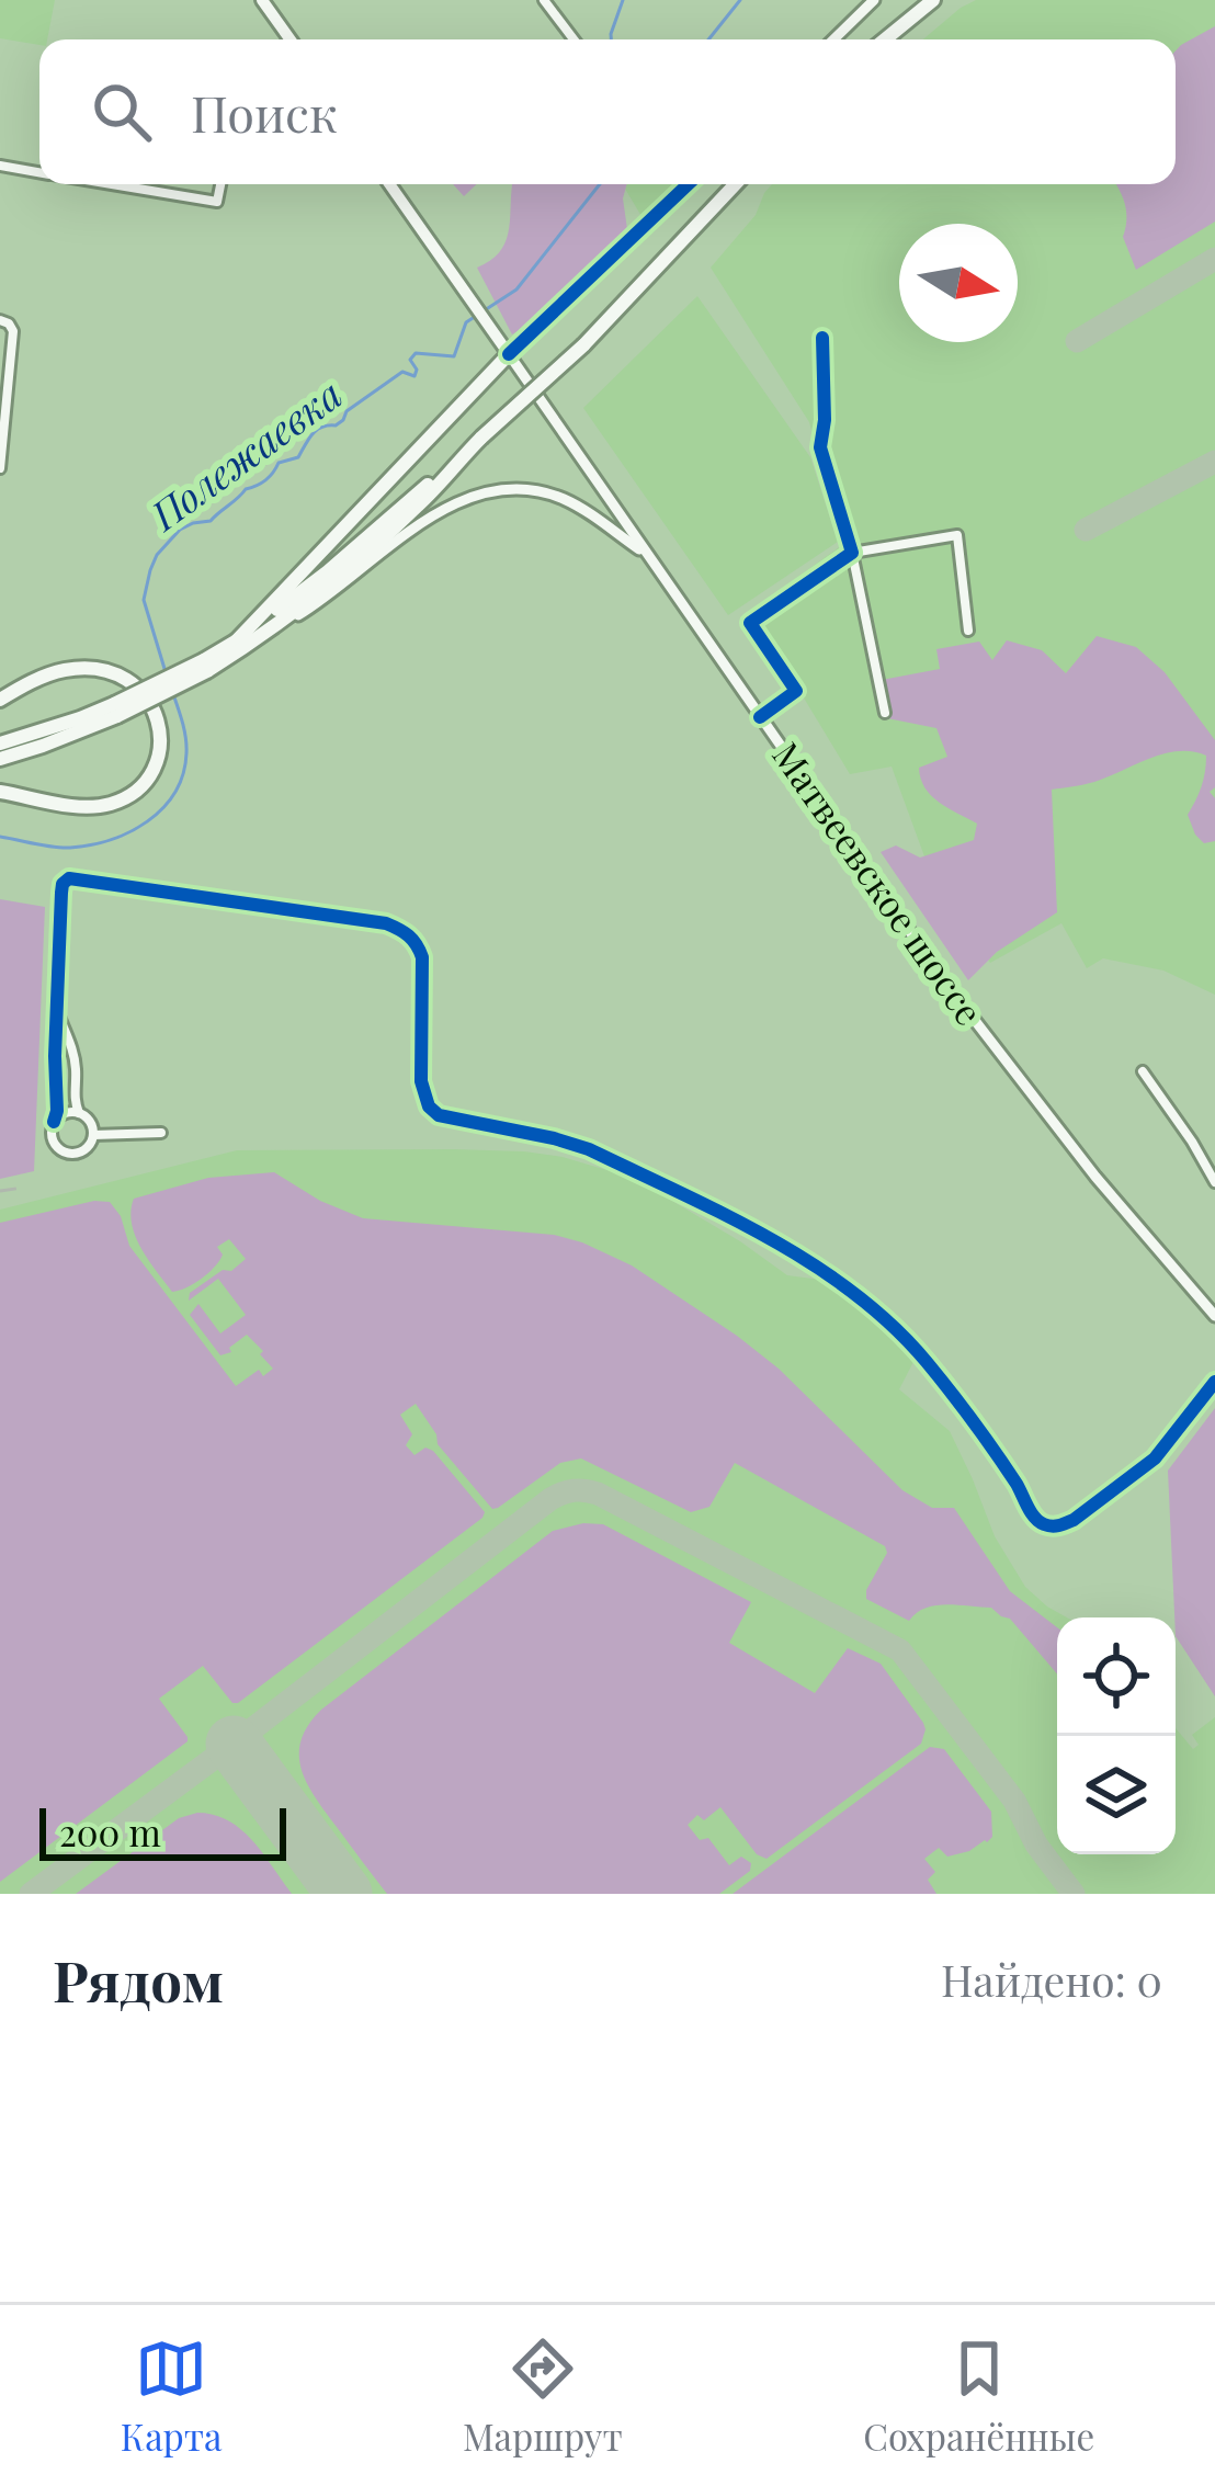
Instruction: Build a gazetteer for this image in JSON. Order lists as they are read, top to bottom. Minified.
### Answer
{"streets":{"main road":["Матвеевское шоссе"]},"water":["Полежаевка"],"scale_bar":"200 m","north":"right","page":{"search":"Поиск","scale":"200 m","heading":["Рядом","Найдено: 0"],"nav":["Карта","Маршрут","Сохранённые"]}}
